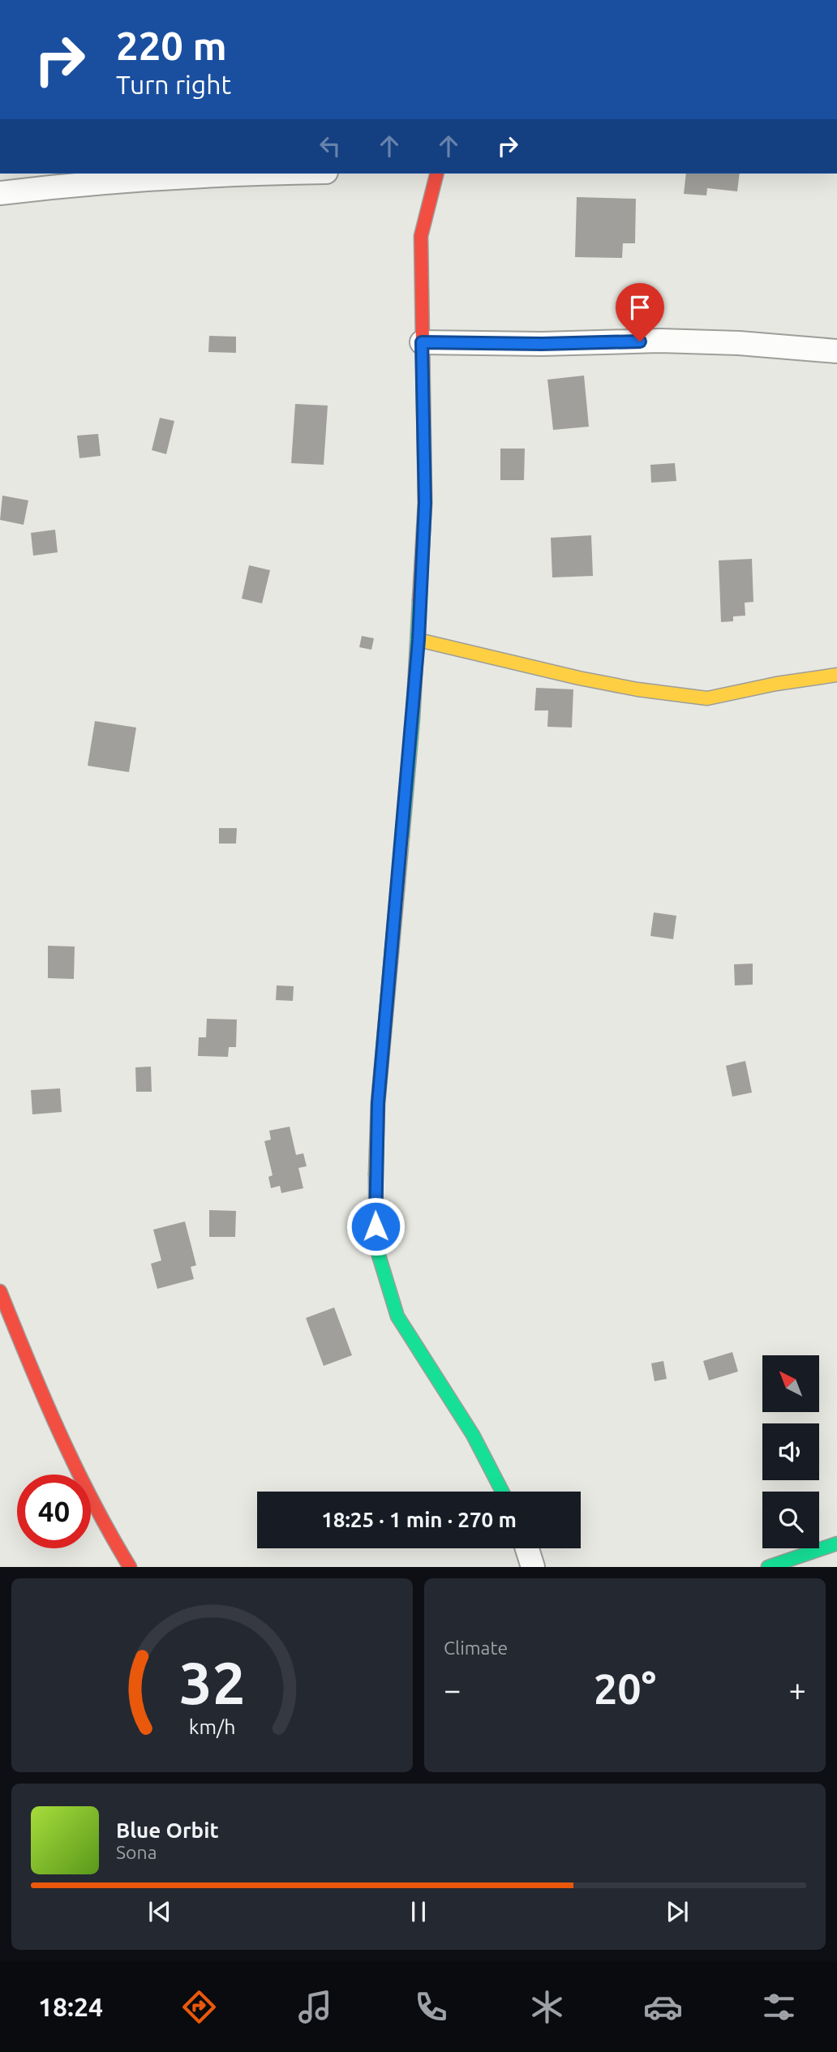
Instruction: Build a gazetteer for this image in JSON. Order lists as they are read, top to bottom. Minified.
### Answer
{"north":"top left","page":{"turn":["220 m","Turn right"],"limit":"40","trip":"18:25 · 1 min · 270 m","tile":"Climate","heat":["−","20°","+"],"song":["Blue Orbit","Sona"],"tabs":"18:24","gauge":["32","km/h"]}}
